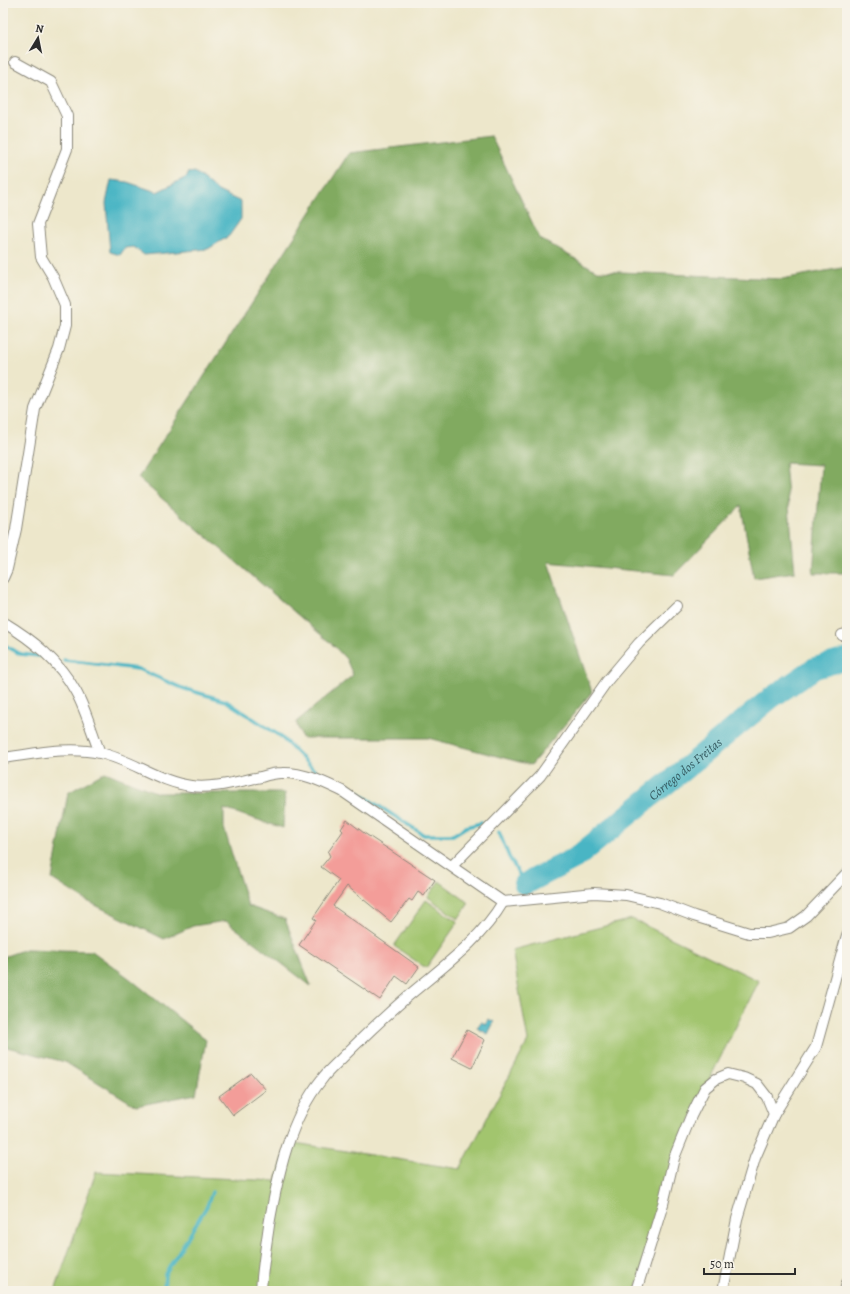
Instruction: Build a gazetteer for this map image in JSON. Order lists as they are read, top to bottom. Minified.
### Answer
{"water":["Córrego dos Freitas"],"scale_bar":"50 m","north":"top"}
